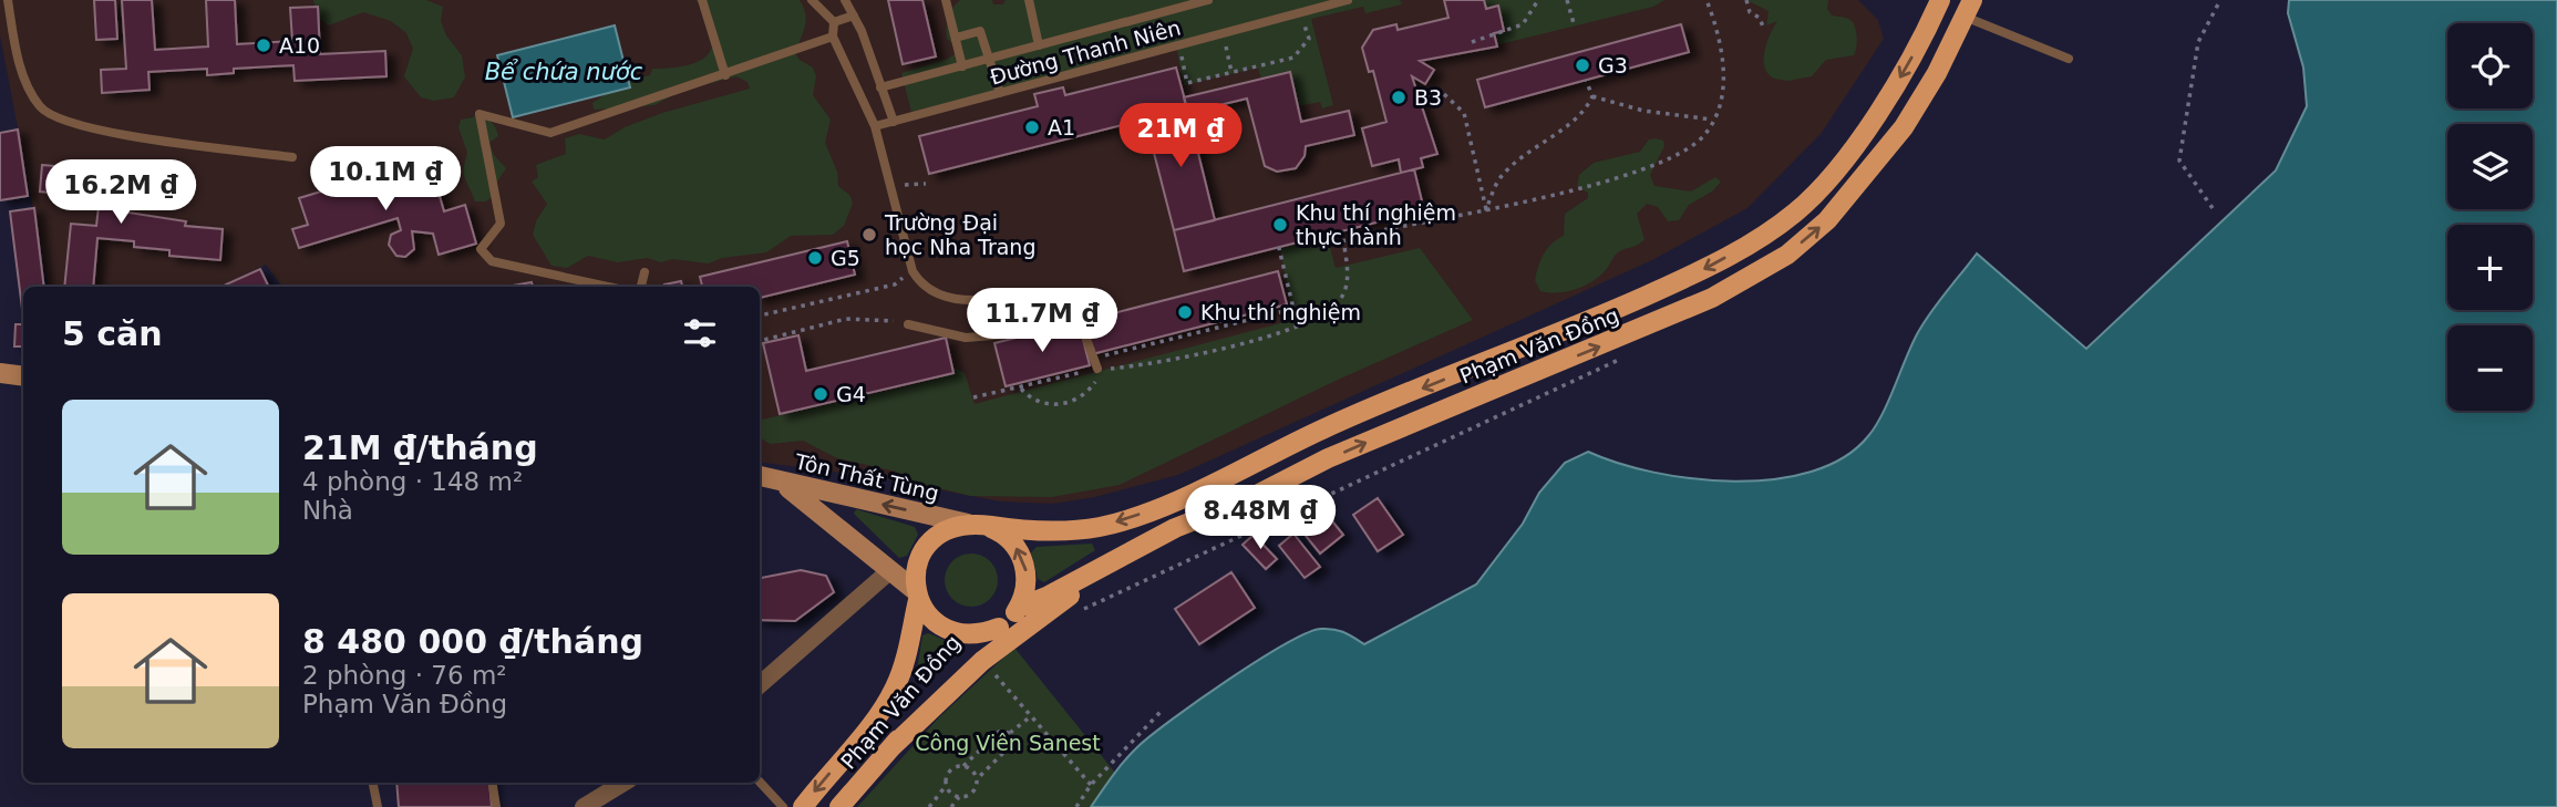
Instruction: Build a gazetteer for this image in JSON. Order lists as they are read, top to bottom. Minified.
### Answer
{"streets":{"main road":["Phạm Văn Đồng","Tôn Thất Tùng"],"lane":["Đường Thanh Niên"]},"crossings":[["Phạm Văn Đồng","Tôn Thất Tùng"]],"water":["Bể chứa nước"],"parks":["Công Viên Sanest"],"places":["A10","G3","B3","A1","Khu thí nghiệm thực hành","Trường Đại học Nha Trang","G5","Khu thí nghiệm","G4"],"page":{"map_buttons":["+","−"],"price":["21M ₫","10.1M ₫","16.2M ₫","11.7M ₫","8.48M ₫"],"heading":"5 căn","list":[{"name":"21M ₫/tháng","note":"4 phòng · 148 m² · Nhà"},{"name":"8 480 000 ₫/tháng","note":"2 phòng · 76 m² · Phạm Văn Đồng"}]}}
